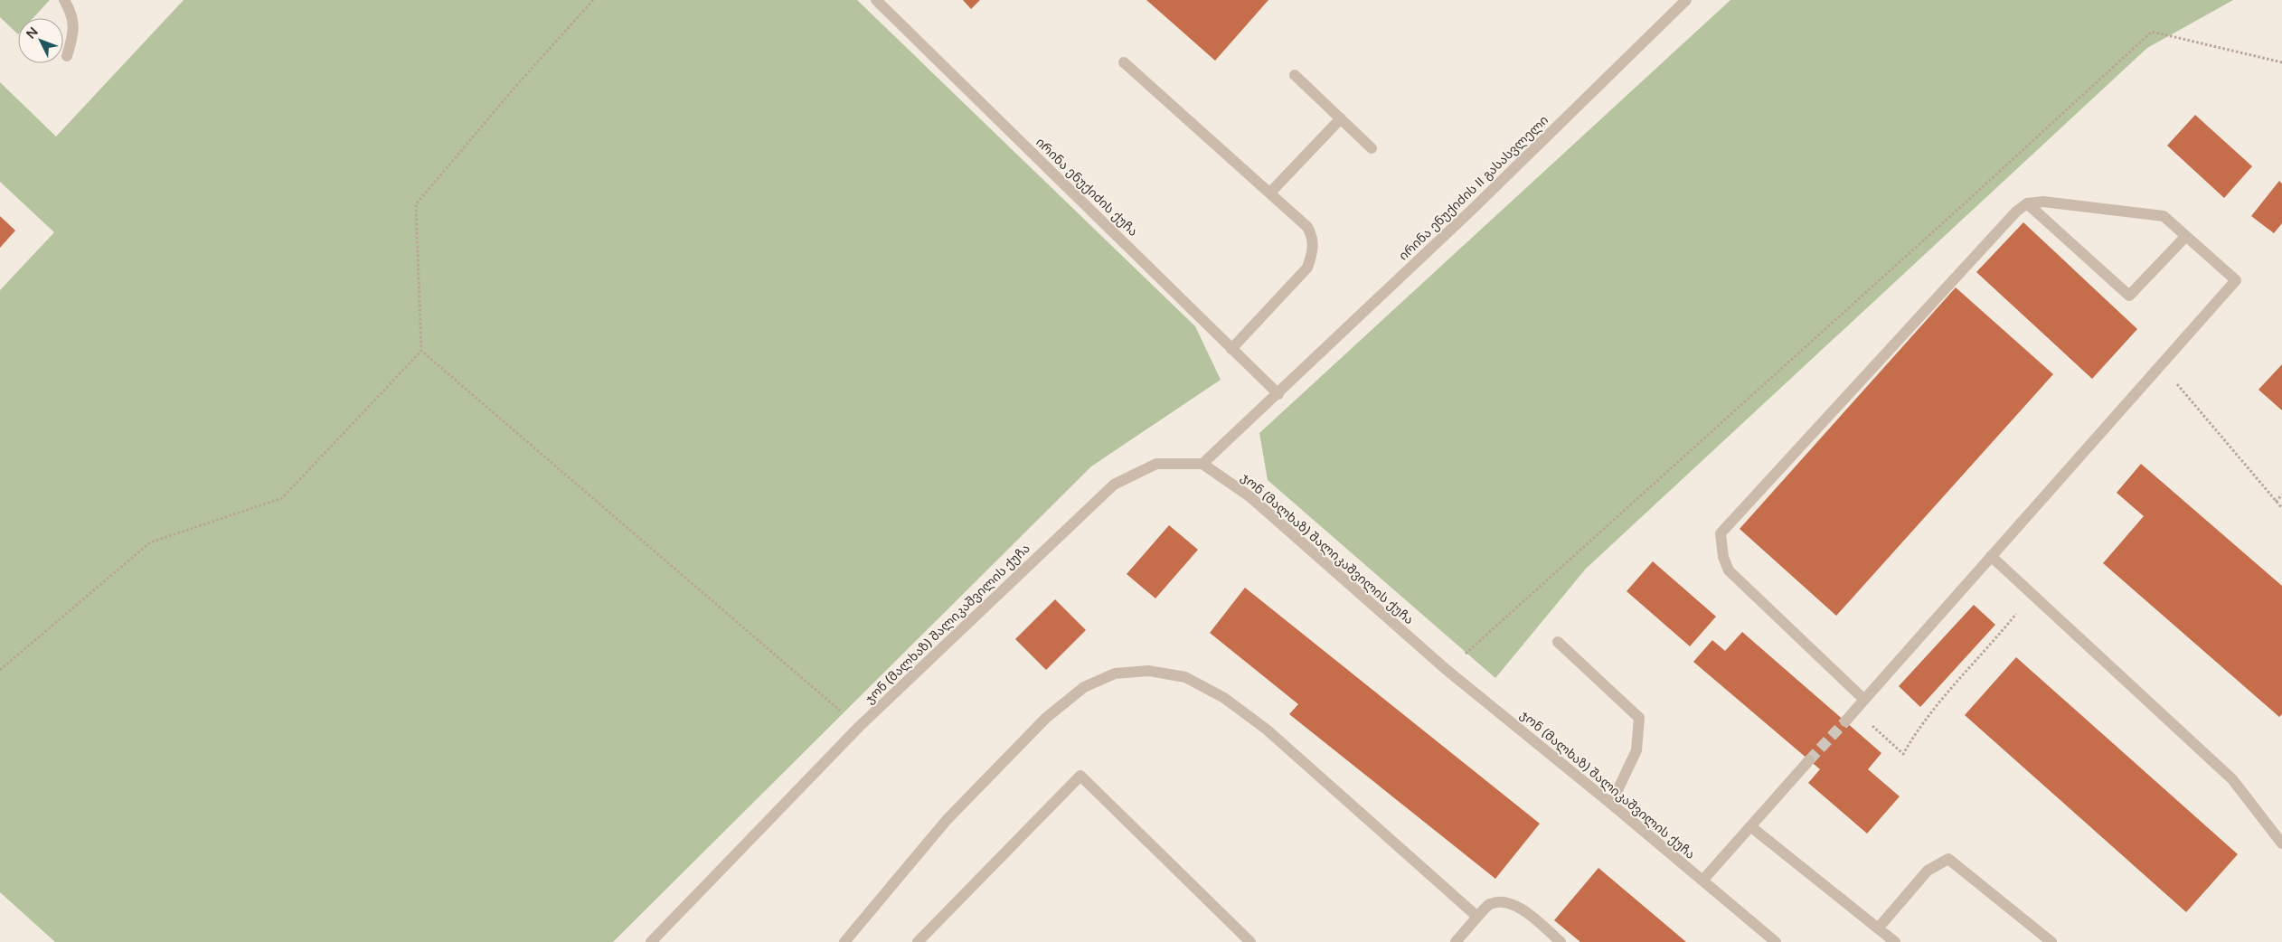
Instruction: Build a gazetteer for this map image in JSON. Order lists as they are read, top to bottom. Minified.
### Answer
{"streets":{"street":["ირინა ენუქიძის ქუჩა","ირინა ენუქიძის II გასასვლელი","ჯონ (მალხაზ) შალიკაშვილის ქუჩა"]},"crossings":[["ირინა ენუქიძის ქუჩა","ირინა ენუქიძის II გასასვლელი"],["ირინა ენუქიძის II გასასვლელი","ჯონ (მალხაზ) შალიკაშვილის ქუჩა"]],"north":"top left"}
